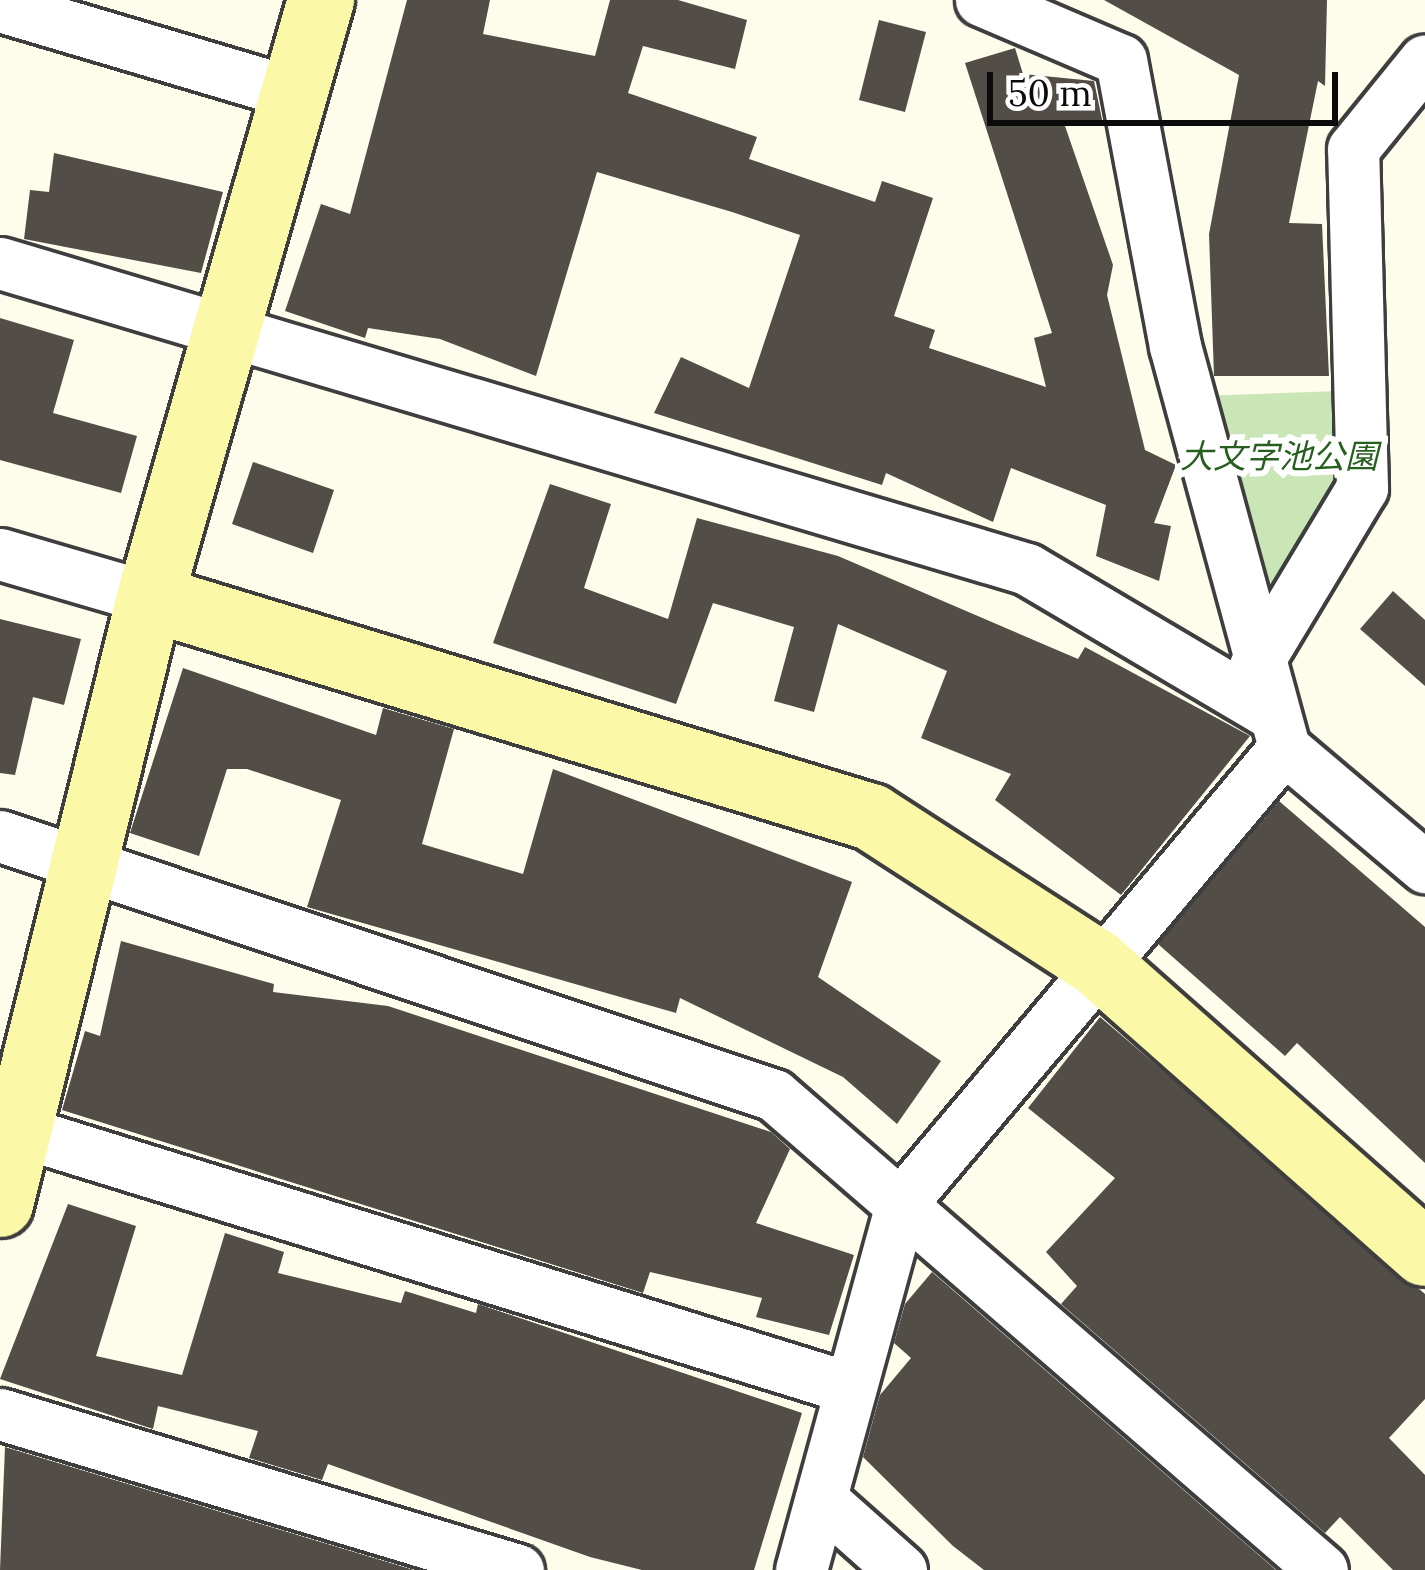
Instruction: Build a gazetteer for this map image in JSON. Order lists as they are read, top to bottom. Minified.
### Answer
{"parks":["大文字池公園"],"scale_bar":"50 m"}
